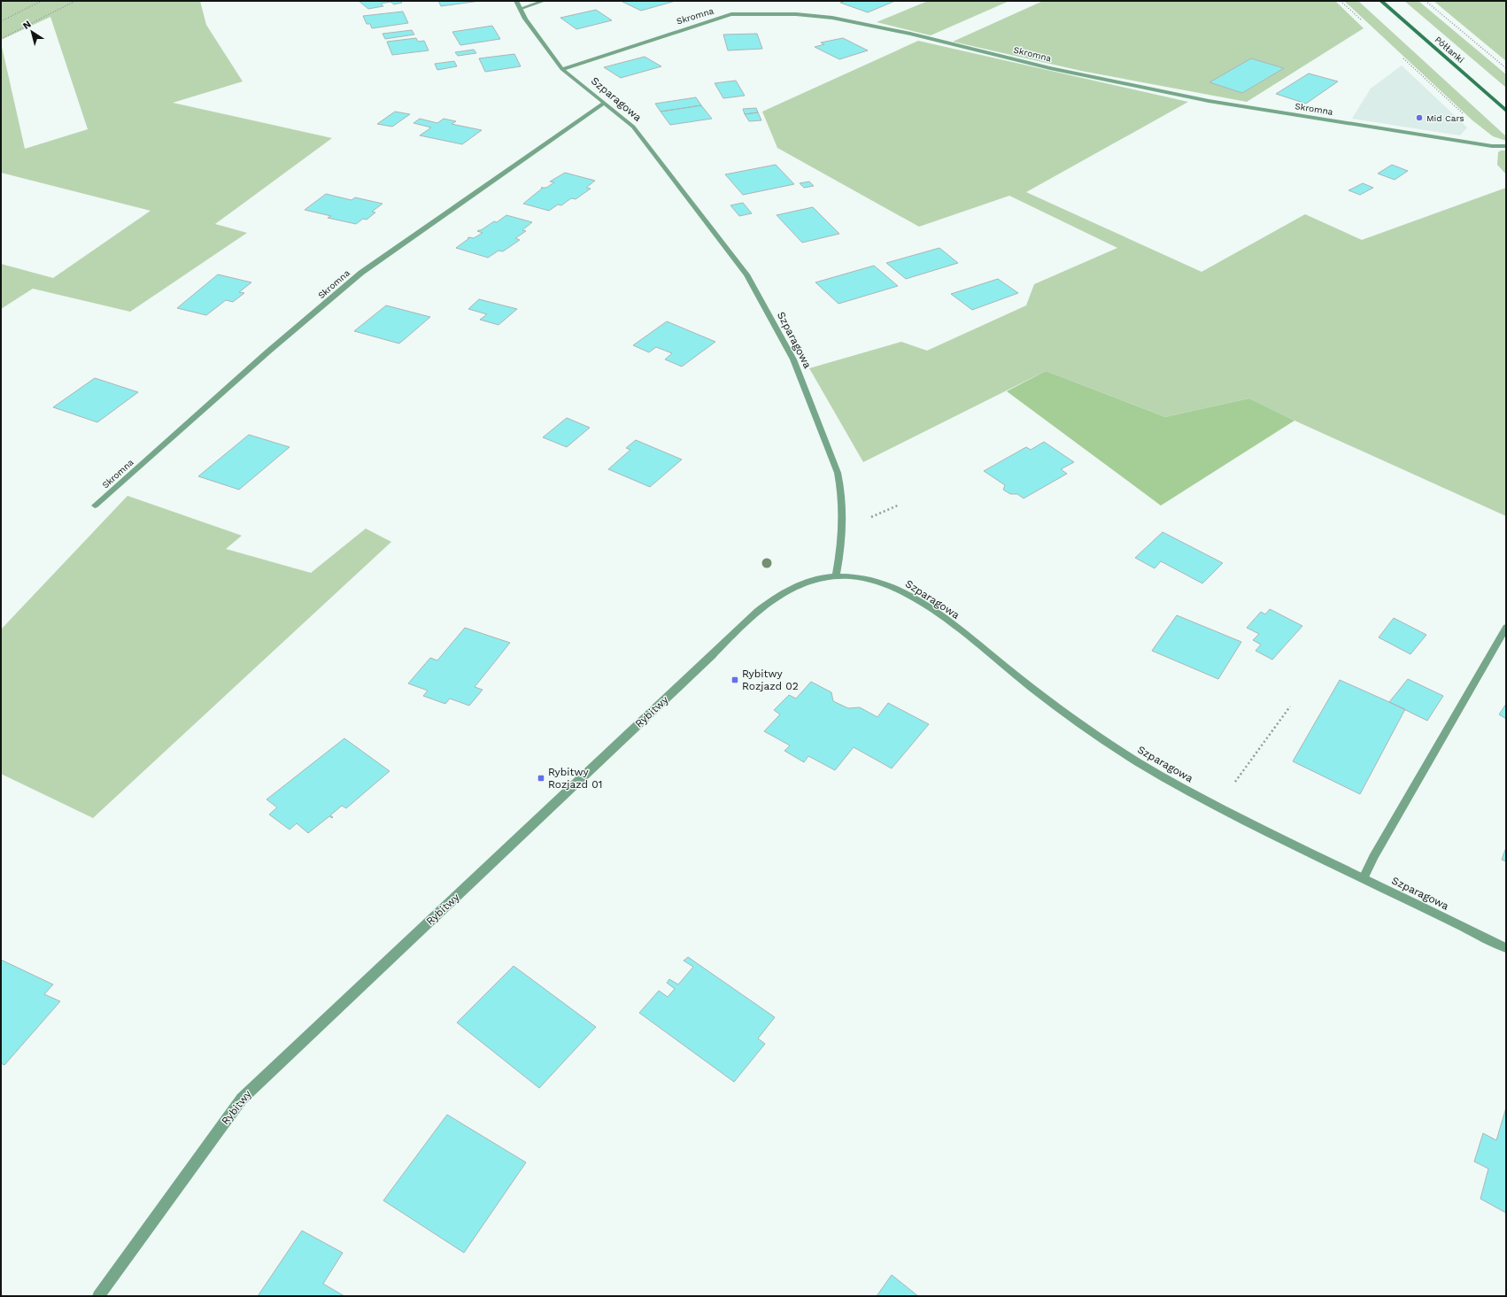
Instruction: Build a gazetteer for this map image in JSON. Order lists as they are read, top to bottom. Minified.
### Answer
{"streets":{"street":["Skromna","Półłanki","Szparagowa","Rybitwy"]},"crossings":[["Skromna","Szparagowa"],["Szparagowa","Rybitwy"]],"places":{"other":["Mid Cars"],"transit":["Rybitwy Rozjazd 02","Rybitwy Rozjazd 01"]},"north":"top left"}
